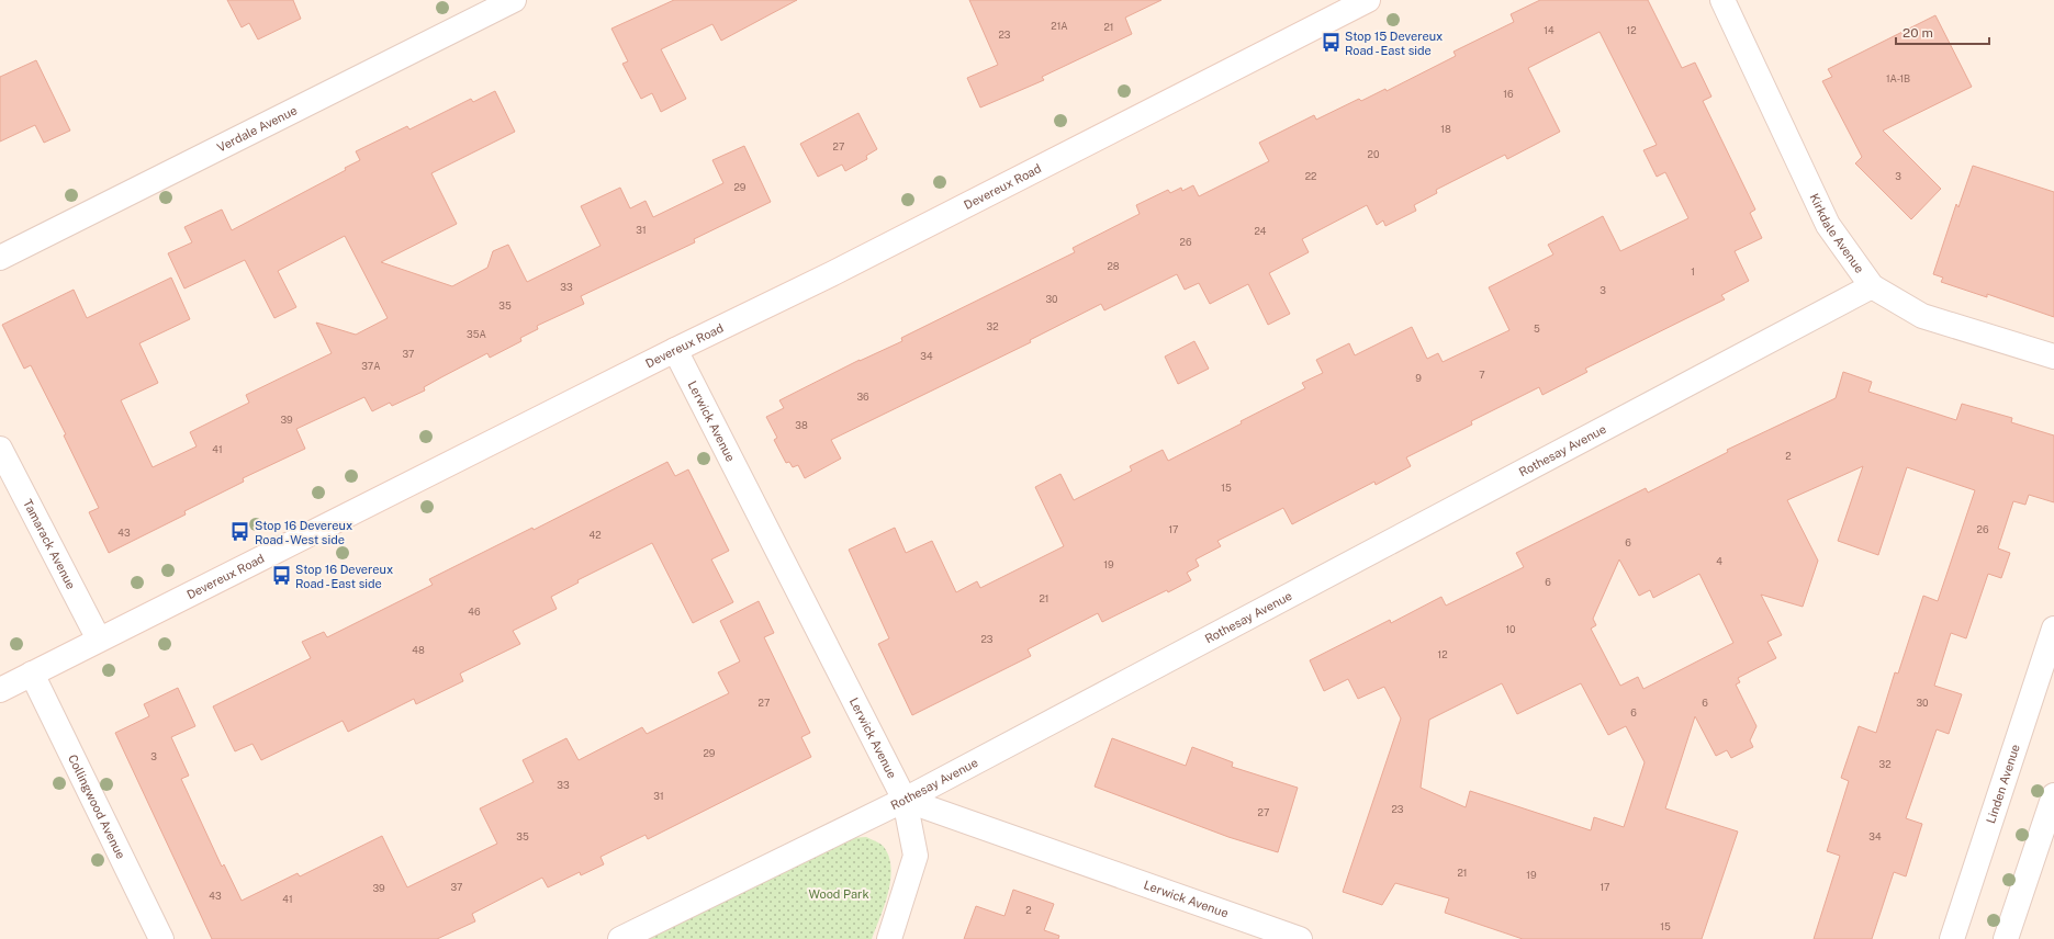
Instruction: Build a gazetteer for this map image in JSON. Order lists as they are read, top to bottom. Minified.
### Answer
{"streets":{"street":["Verdale Avenue","Devereux Road","Kirkdale Avenue","Lerwick Avenue","Rothesay Avenue","Tamarack Avenue","Linden Avenue","Collingwood Avenue"]},"crossings":[["Devereux Road","Lerwick Avenue"],["Devereux Road","Tamarack Avenue"],["Devereux Road","Collingwood Avenue"],["Kirkdale Avenue","Rothesay Avenue"],["Lerwick Avenue","Rothesay Avenue"]],"parks":["Wood Park"],"places":{"bus stop":["Stop 15 Devereux Road - East side","Stop 16 Devereux Road - West side","Stop 16 Devereux Road - East side"]},"house_numbers":["21A","21","14","12","23","1A-1B","16","18","27","20","22","3","29","31","24","26","28","1","33","3","30","35","32","5","35A","37","34","37A","7","9","36","39","38","41","2","15","17","26","43","42","6","4","19","6","21","46","10","23","48","12","27","6","30","6","29","3","32","33","31","23","27","35","34","21","19","37","17","39","43","41","2","15"],"scale_bar":"20 m"}
